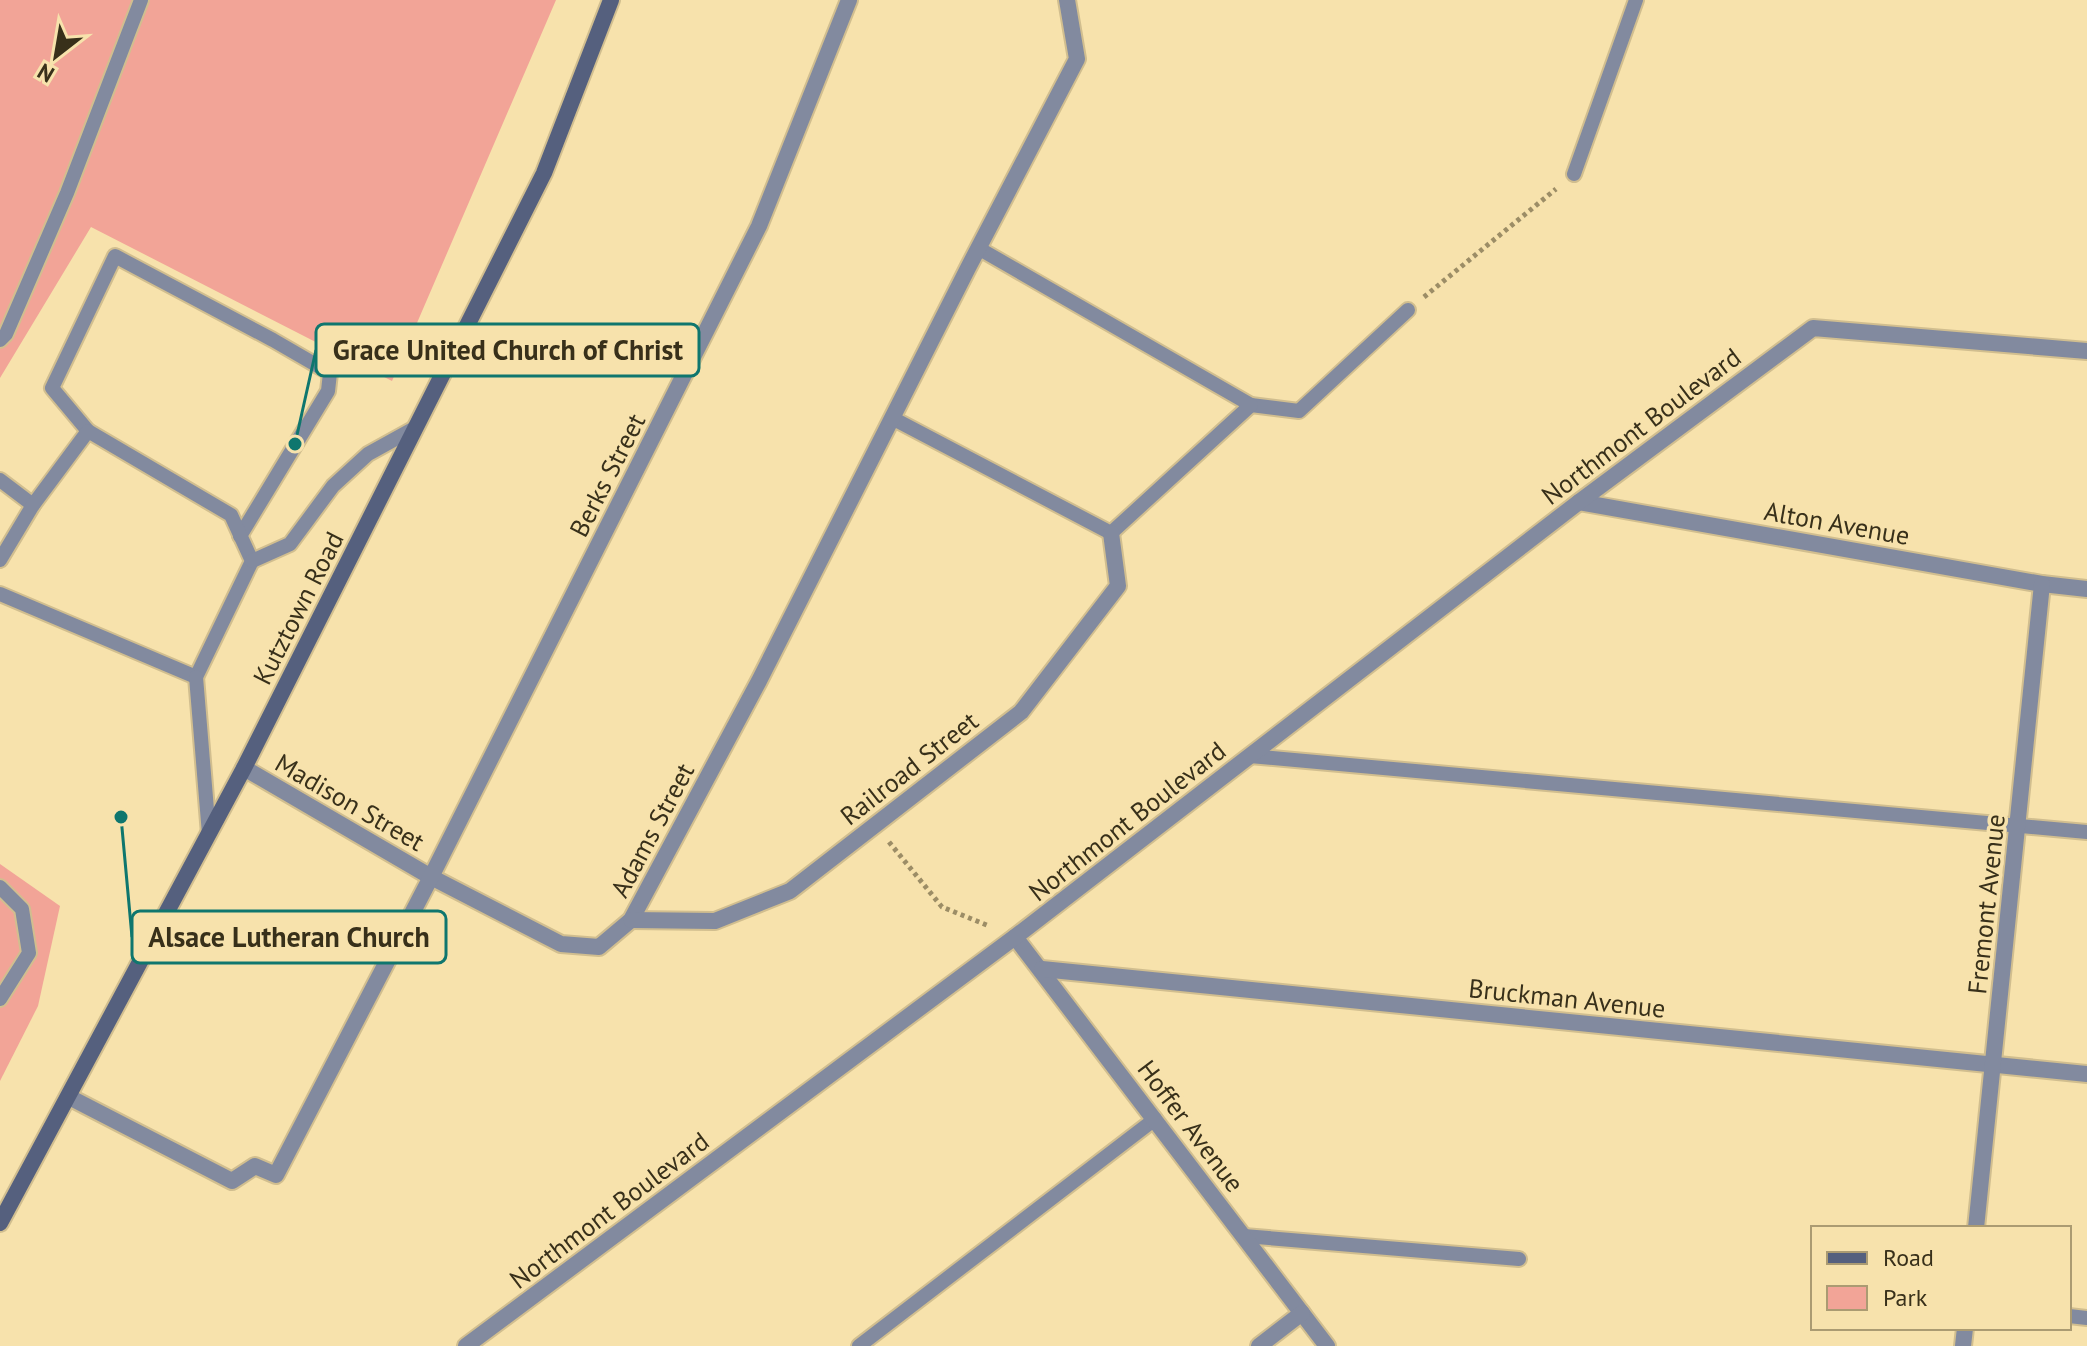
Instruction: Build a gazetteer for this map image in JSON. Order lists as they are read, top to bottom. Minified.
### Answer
{"streets":{"main road":["Kutztown Road"],"street":["Northmont Boulevard","Berks Street","Alton Avenue","Railroad Street","Madison Street","Adams Street","Fremont Avenue","Bruckman Avenue","Hoffer Avenue"]},"crossings":[["Northmont Boulevard","Alton Avenue"],["Northmont Boulevard","Hoffer Avenue"],["Berks Street","Madison Street"],["Berks Street","Adams Street"],["Alton Avenue","Fremont Avenue"],["Kutztown Road","Madison Street"],["Railroad Street","Adams Street"],["Madison Street","Adams Street"],["Fremont Avenue","Bruckman Avenue"],["Bruckman Avenue","Hoffer Avenue"]],"places":["Grace United Church of Christ","Alsace Lutheran Church"],"legend":["Road","Park"],"north":"bottom left"}
